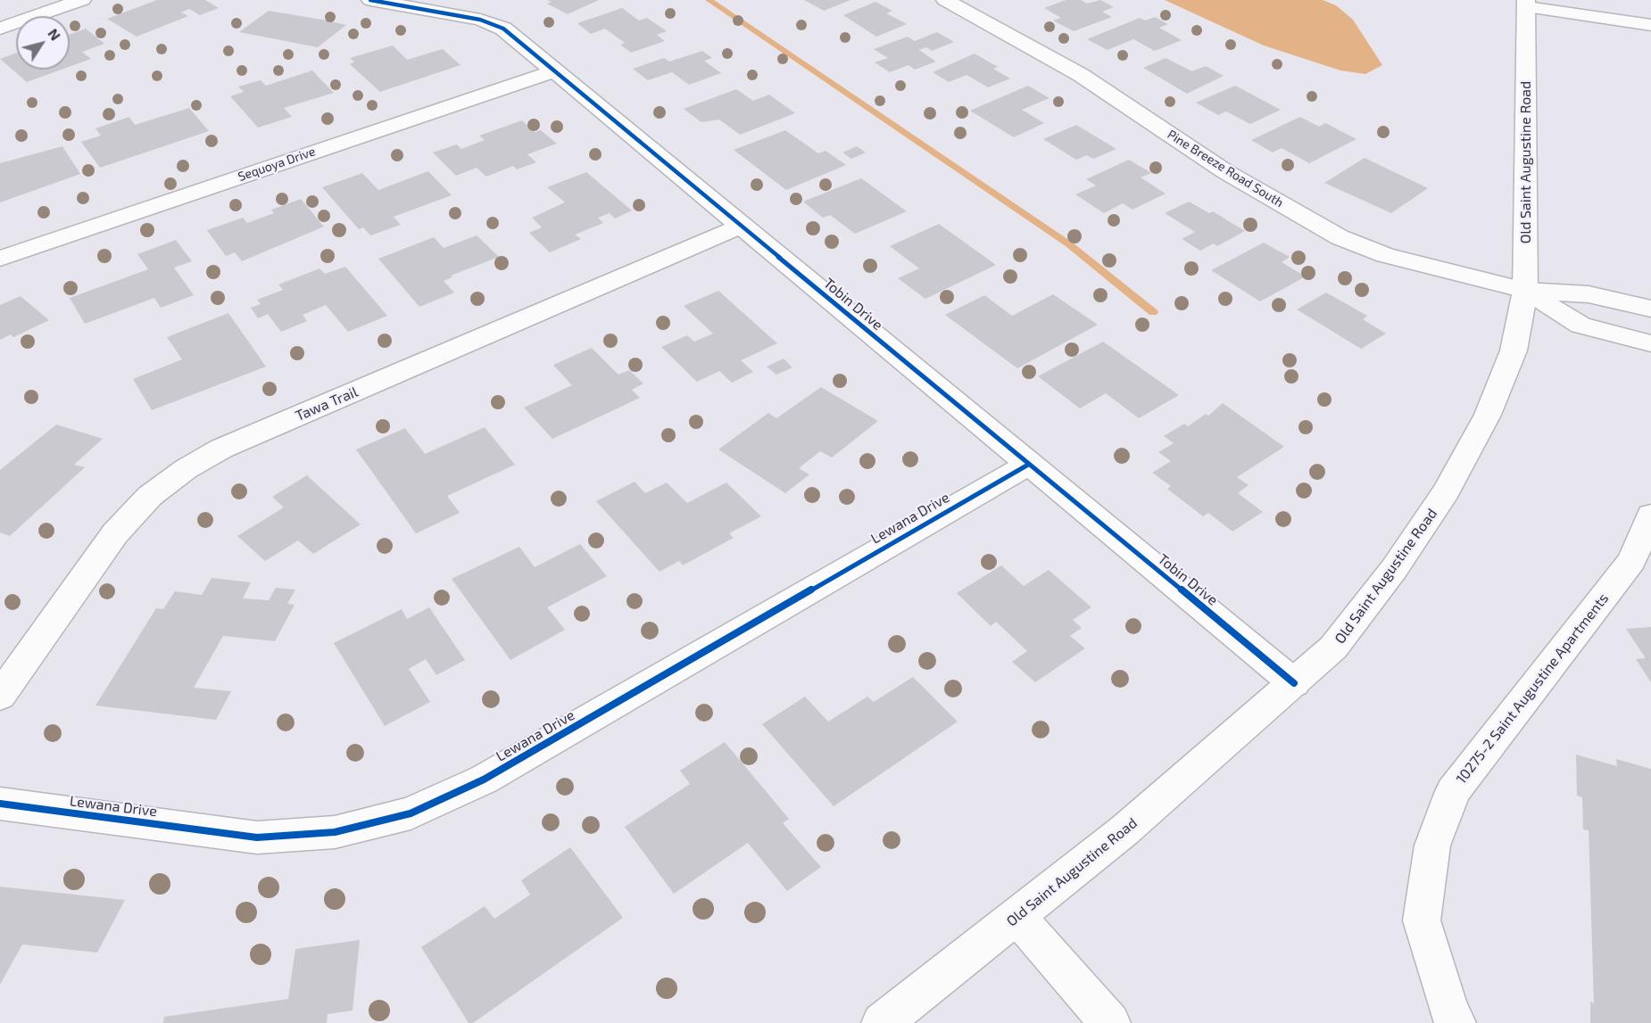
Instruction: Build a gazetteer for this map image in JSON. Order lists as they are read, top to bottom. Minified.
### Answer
{"streets":{"street":["Old Saint Augustine Road","Sequoya Drive","Pine Breeze Road South","Tobin Drive","Tawa Trail","Lewana Drive","10275-2 Saint Augustine Apartments"]},"crossings":[["Old Saint Augustine Road","Pine Breeze Road South"],["Old Saint Augustine Road","Tobin Drive"],["Sequoya Drive","Tobin Drive"],["Tobin Drive","Tawa Trail"],["Tobin Drive","Lewana Drive"]],"north":"top right"}
